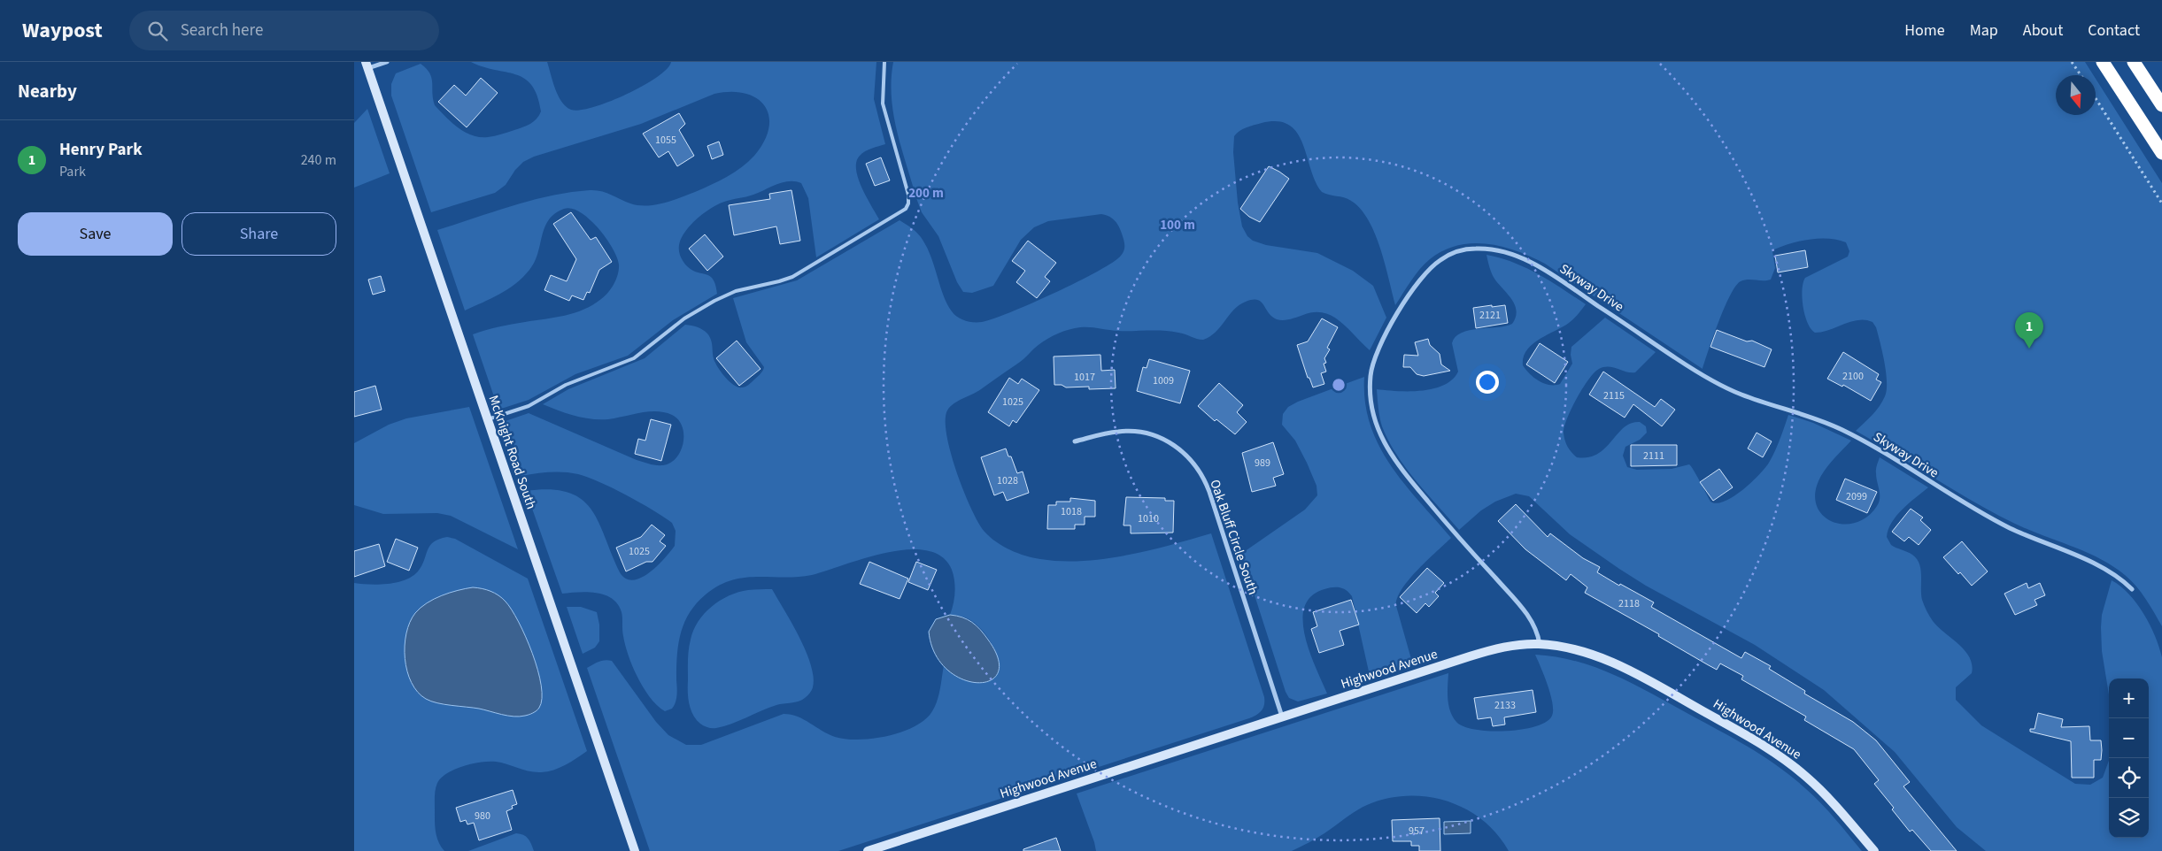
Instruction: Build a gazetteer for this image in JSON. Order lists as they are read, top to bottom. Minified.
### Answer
{"streets":{"street":["Skyway Drive","McKnight Road South","Oak Bluff Circle South","Highwood Avenue"]},"crossings":[["Skyway Drive","Highwood Avenue"],["Oak Bluff Circle South","Highwood Avenue"]],"house_numbers":["1055","2121","2100","1017","1009","2115","1025","2111","989","1028","2099","1018","1010","1025","2118","2133","980","957"],"north":"bottom","page":{"header":"Waypost","search":"Search here","nav":["Home","Map","About","Contact"],"heading":"Nearby","list":[{"mark":"1","name":"Henry Park","note":"Park","value":"240 m"}],"buttons":["Save","Share"],"pins":"1","map_buttons":["+","−"]},"rings":["200 m","100 m"]}
